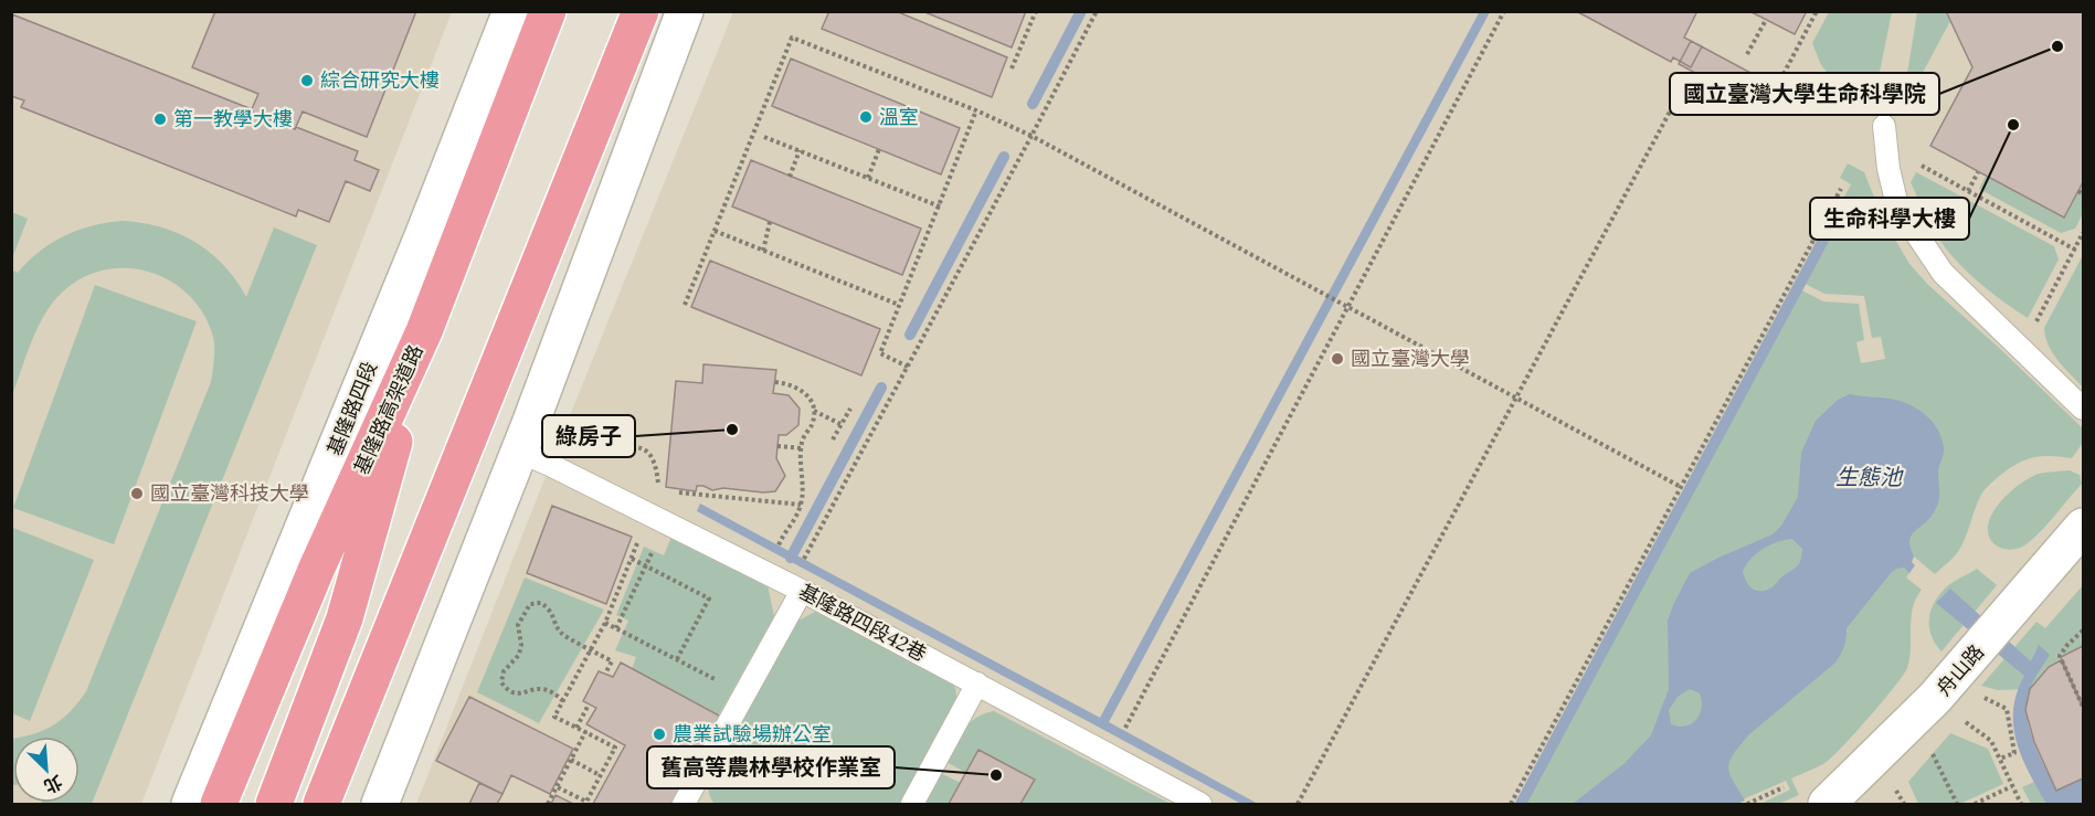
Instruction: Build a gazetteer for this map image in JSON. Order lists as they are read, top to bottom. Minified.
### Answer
{"streets":{"highway":["基隆路高架道路"],"main road":["基隆路四段","舟山路"],"lane":["基隆路四段42巷"]},"water":["生態池"],"places":["國立臺灣大學生命科學院","綜合研究大樓","溫室","第一教學大樓","生命科學大樓","國立臺灣大學","綠房子","國立臺灣科技大學","農業試驗場辦公室","舊高等農林學校作業室"],"north":"bottom right"}
